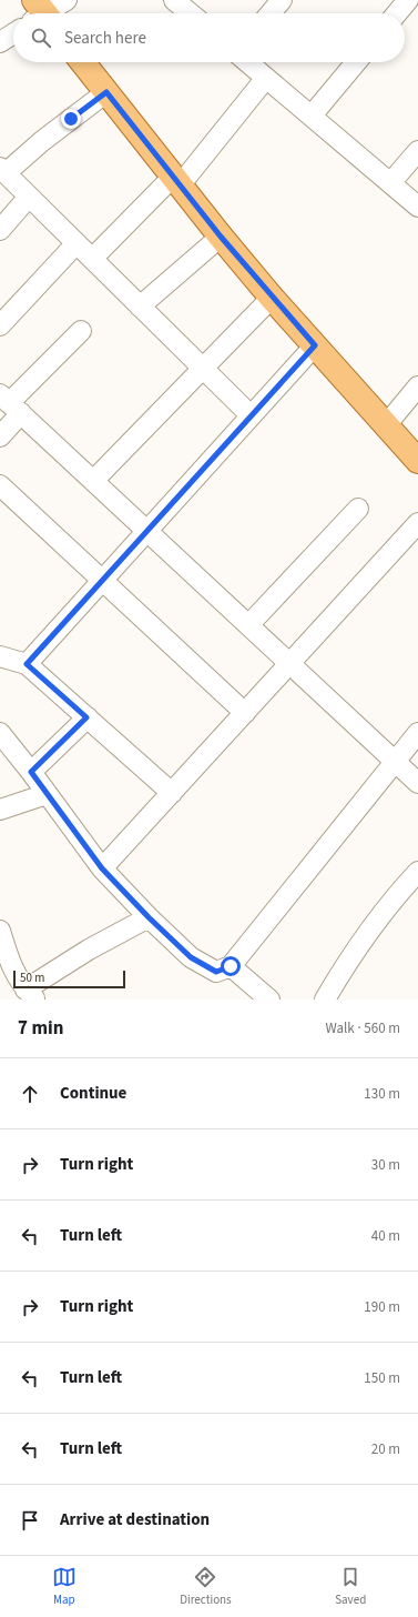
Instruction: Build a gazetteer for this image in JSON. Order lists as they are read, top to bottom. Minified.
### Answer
{"scale_bar":"50 m","page":{"search":"Search here","scale":"50 m","heading":["7 min","Walk · 560 m"],"list":[["Continue","130 m"],["Turn right","30 m"],["Turn left","40 m"],["Turn right","190 m"],["Turn left","150 m"],["Turn left","20 m"],"Arrive at destination"],"nav":["Map","Directions","Saved"]}}
